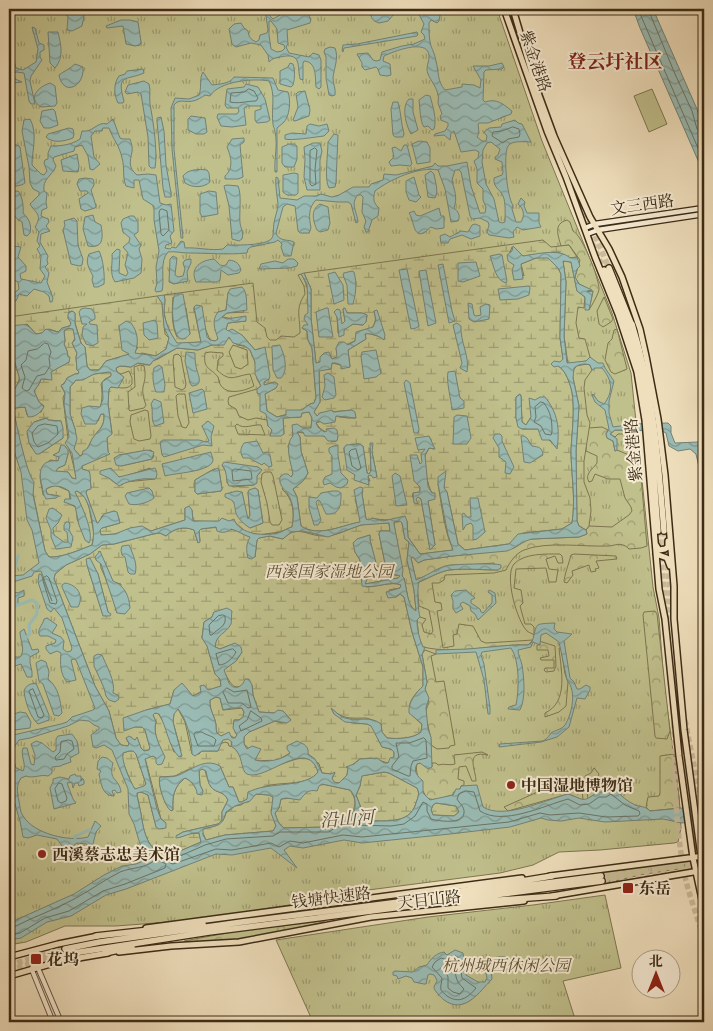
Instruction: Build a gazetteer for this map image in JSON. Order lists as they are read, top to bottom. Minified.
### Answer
{"streets":{"highway":["紫金港路","钱塘快速路"],"main road":["文三西路","天目山路"]},"crossings":[["紫金港路","文三西路"],["紫金港路","天目山路"]],"districts":["登云圩社区"],"water":["沿山河"],"parks":["西溪国家湿地公园","杭州城西休闲公园"],"places":{"other":["中国湿地博物馆","西溪蔡志忠美术馆"],"transit":["东岳","花坞"]},"north":"top"}
